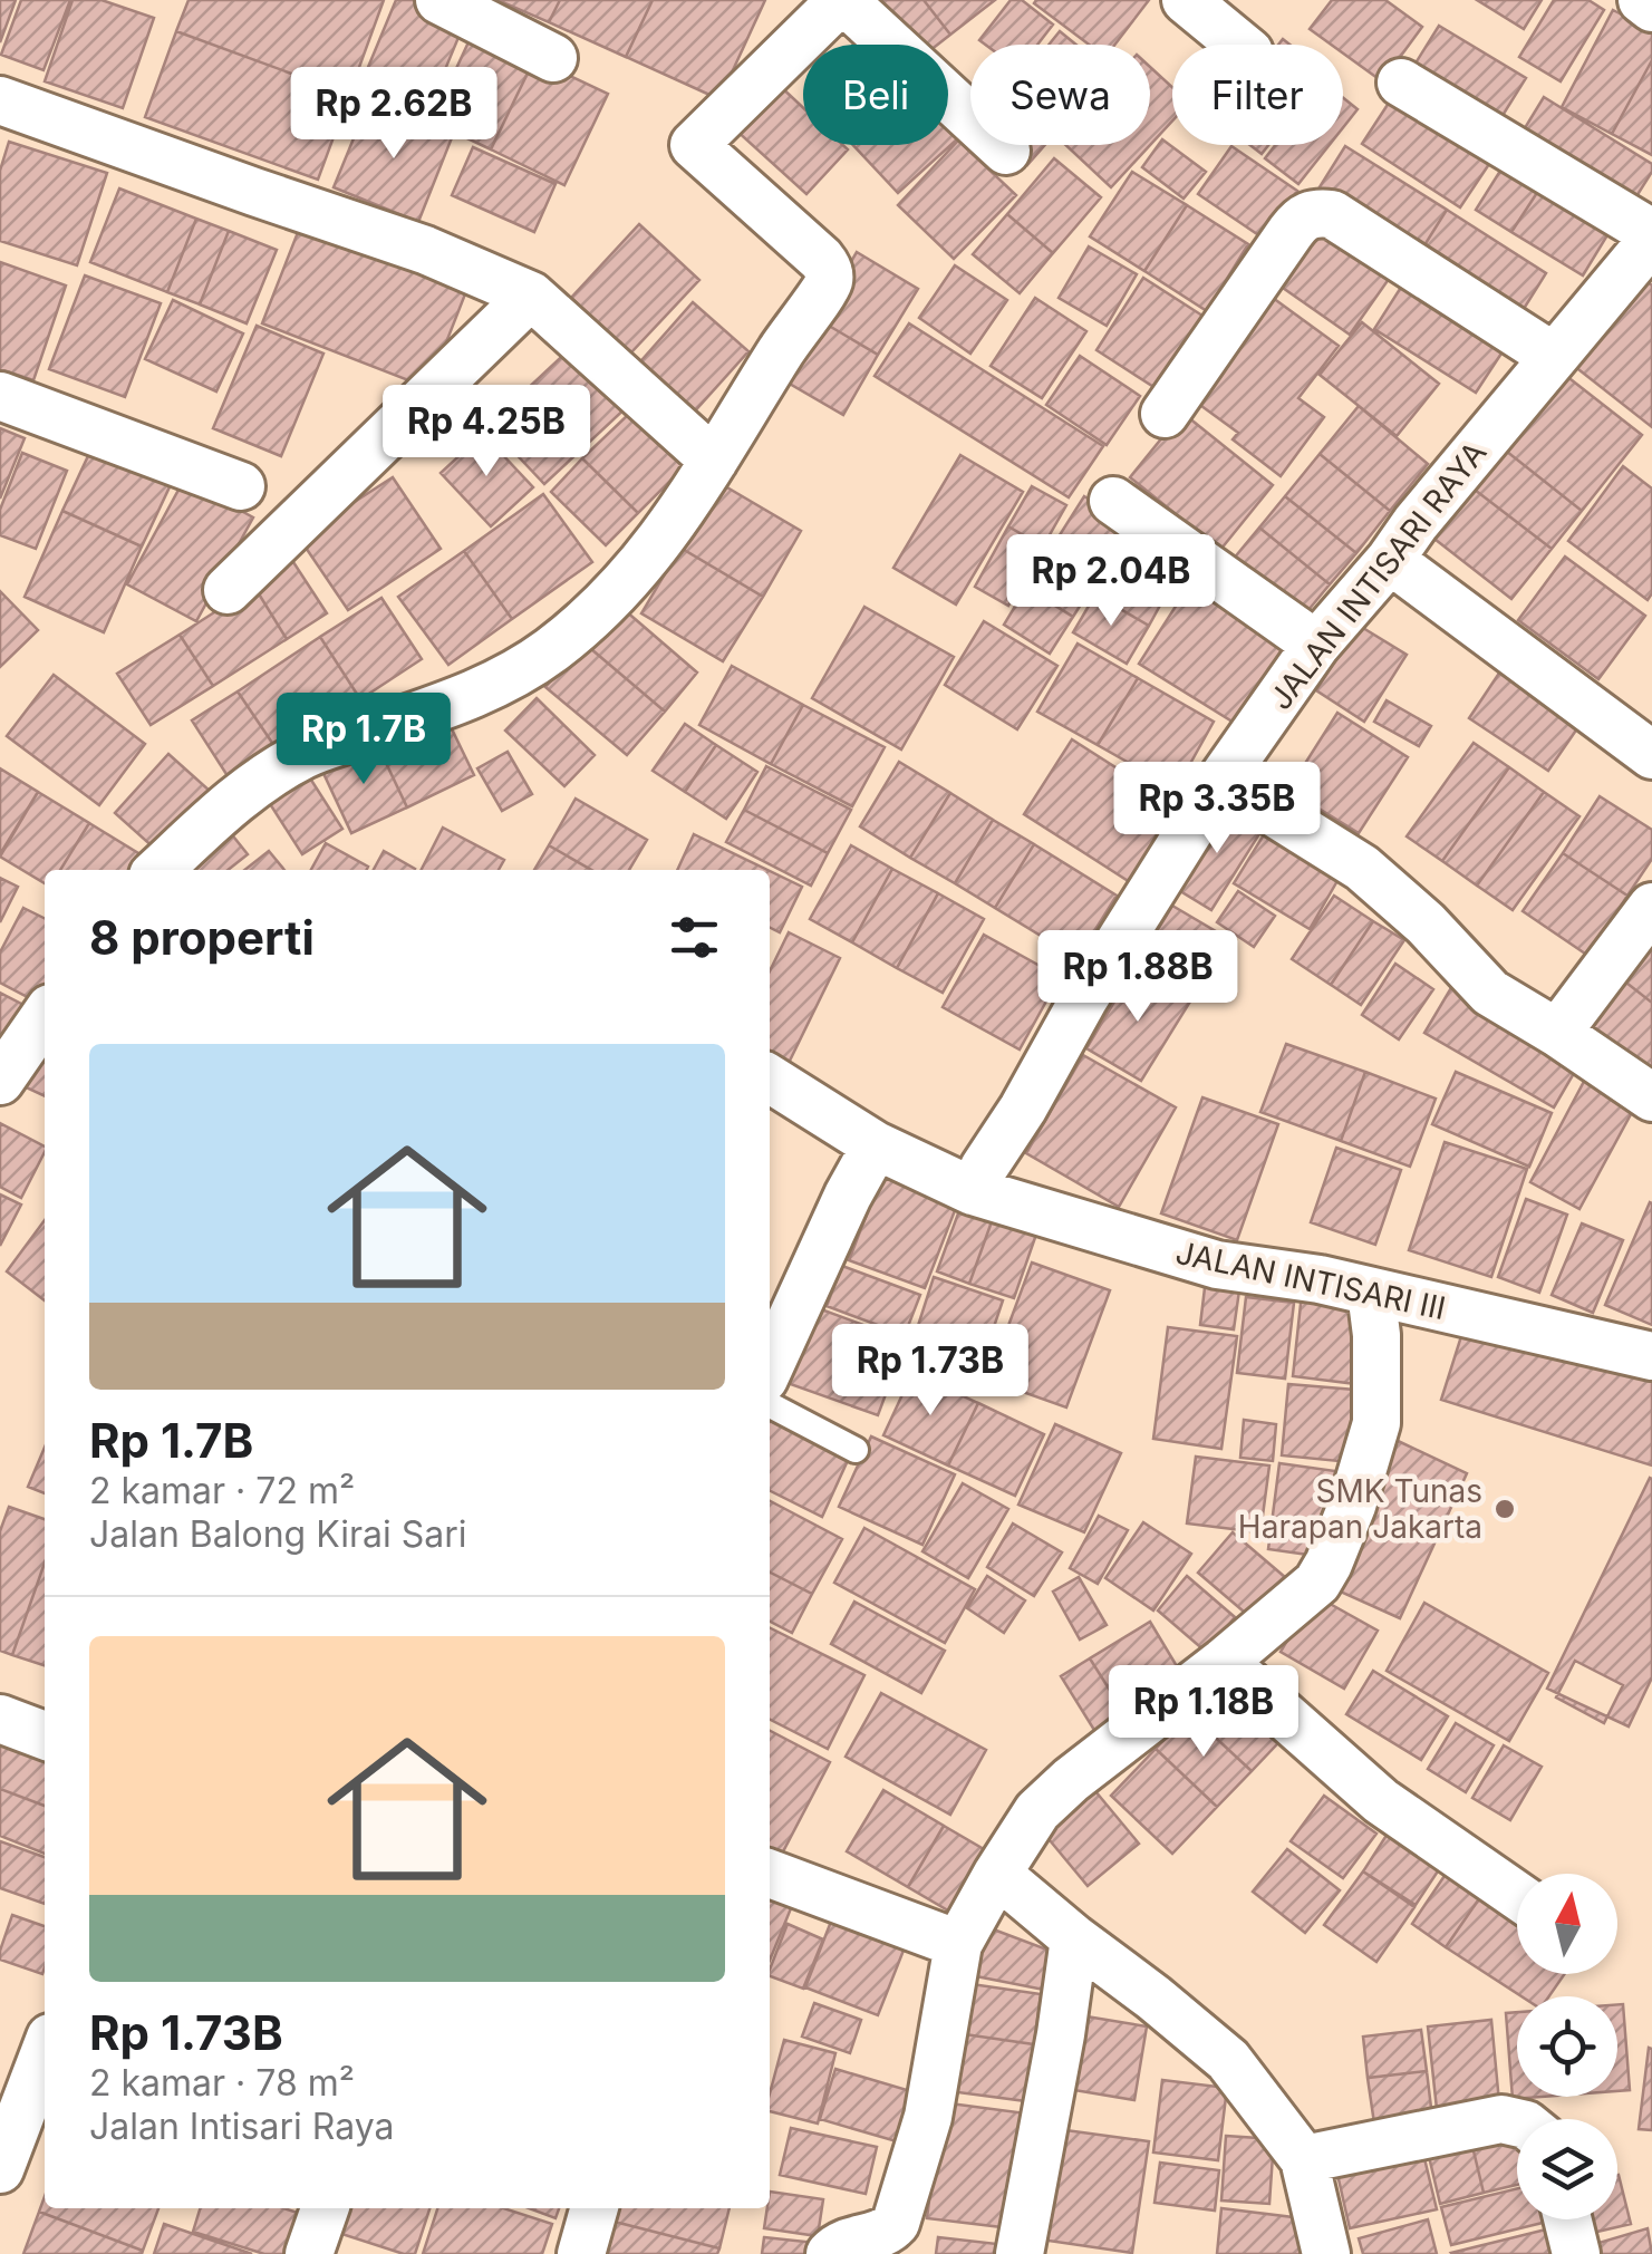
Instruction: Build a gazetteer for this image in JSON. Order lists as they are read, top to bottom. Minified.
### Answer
{"streets":{"street":["JALAN INTISARI RAYA","JALAN INTISARI III"]},"crossings":[["JALAN INTISARI RAYA","JALAN INTISARI III"]],"places":["SMK Tunas Harapan Jakarta"],"north":"top","page":{"chip":["Beli","Sewa","Filter"],"price":["Rp 2.62B","Rp 4.25B","Rp 2.04B","Rp 1.7B","Rp 3.35B","Rp 1.88B","Rp 1.73B","Rp 1.18B"],"heading":"8 properti","list":[{"name":"Rp 1.7B","note":"2 kamar · 72 m² · Jalan Balong Kirai Sari"},{"name":"Rp 1.73B","note":"2 kamar · 78 m² · Jalan Intisari Raya"}]}}
